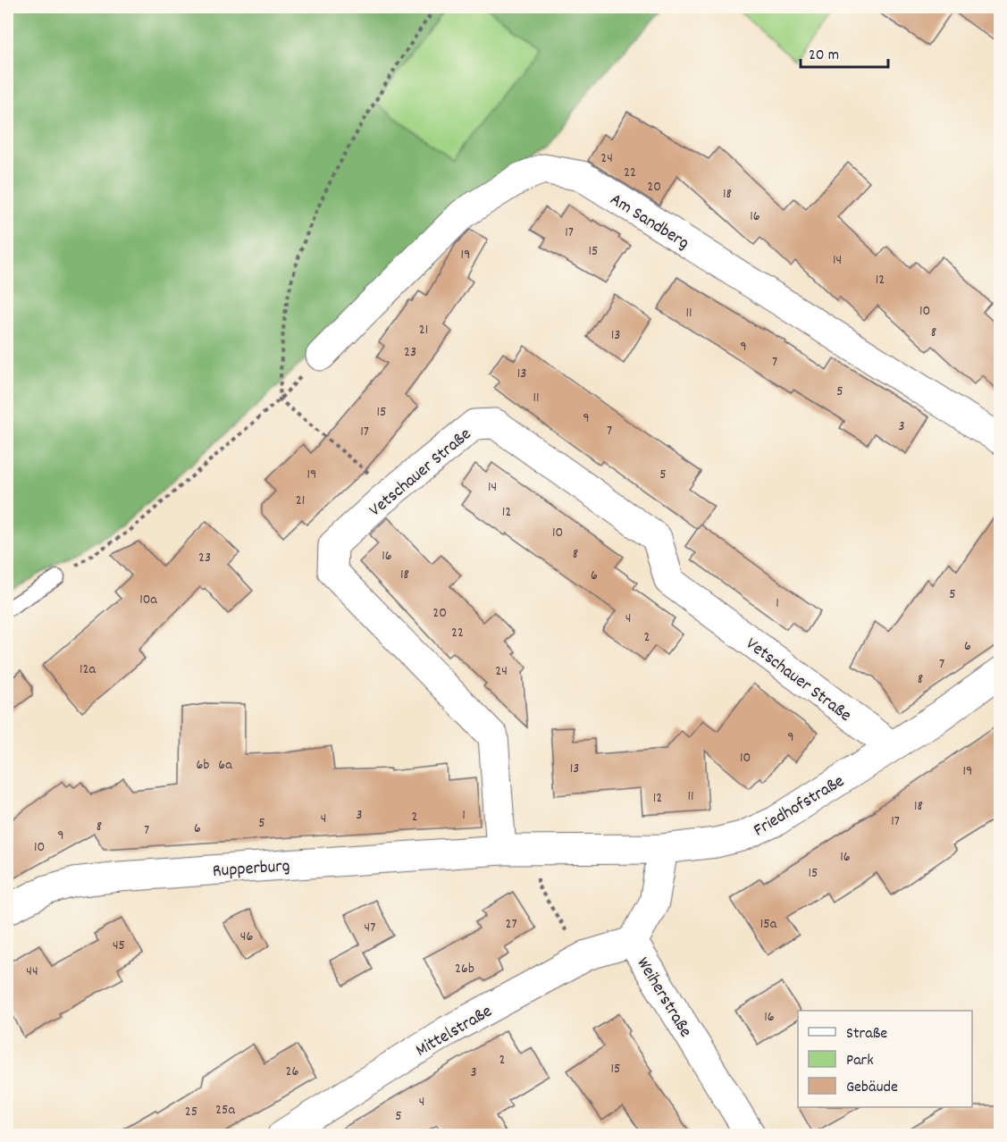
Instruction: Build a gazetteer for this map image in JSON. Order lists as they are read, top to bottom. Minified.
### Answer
{"streets":{"street":["Am Sandberg","Vetschauer Straße","Friedhofstraße","Rupperburg","Weiherstraße","Mittelstraße"]},"crossings":[["Vetschauer Straße","Friedhofstraße"],["Vetschauer Straße","Rupperburg"],["Friedhofstraße","Rupperburg"],["Friedhofstraße","Weiherstraße"],["Weiherstraße","Mittelstraße"]],"house_numbers":["24","22","20","18","16","17","15","19","14","12","10","11","21","8","13","9","23","7","13","5","11","15","9","3","7","17","19","5","14","21","12","10","8","16","23","18","6","5","10a","1","20","4","22","2","6","7","12a","24","8","9","10","6b","6a","13","19","11","12","18","3","1","2","4","17","5","8","6","7","9","10","16","15","27","15a","47","46","45","26b","44","16","2","15","26","3","4","25a","25","5"],"legend":["Straße","Park","Gebäude"],"scale_bar":"20 m"}
